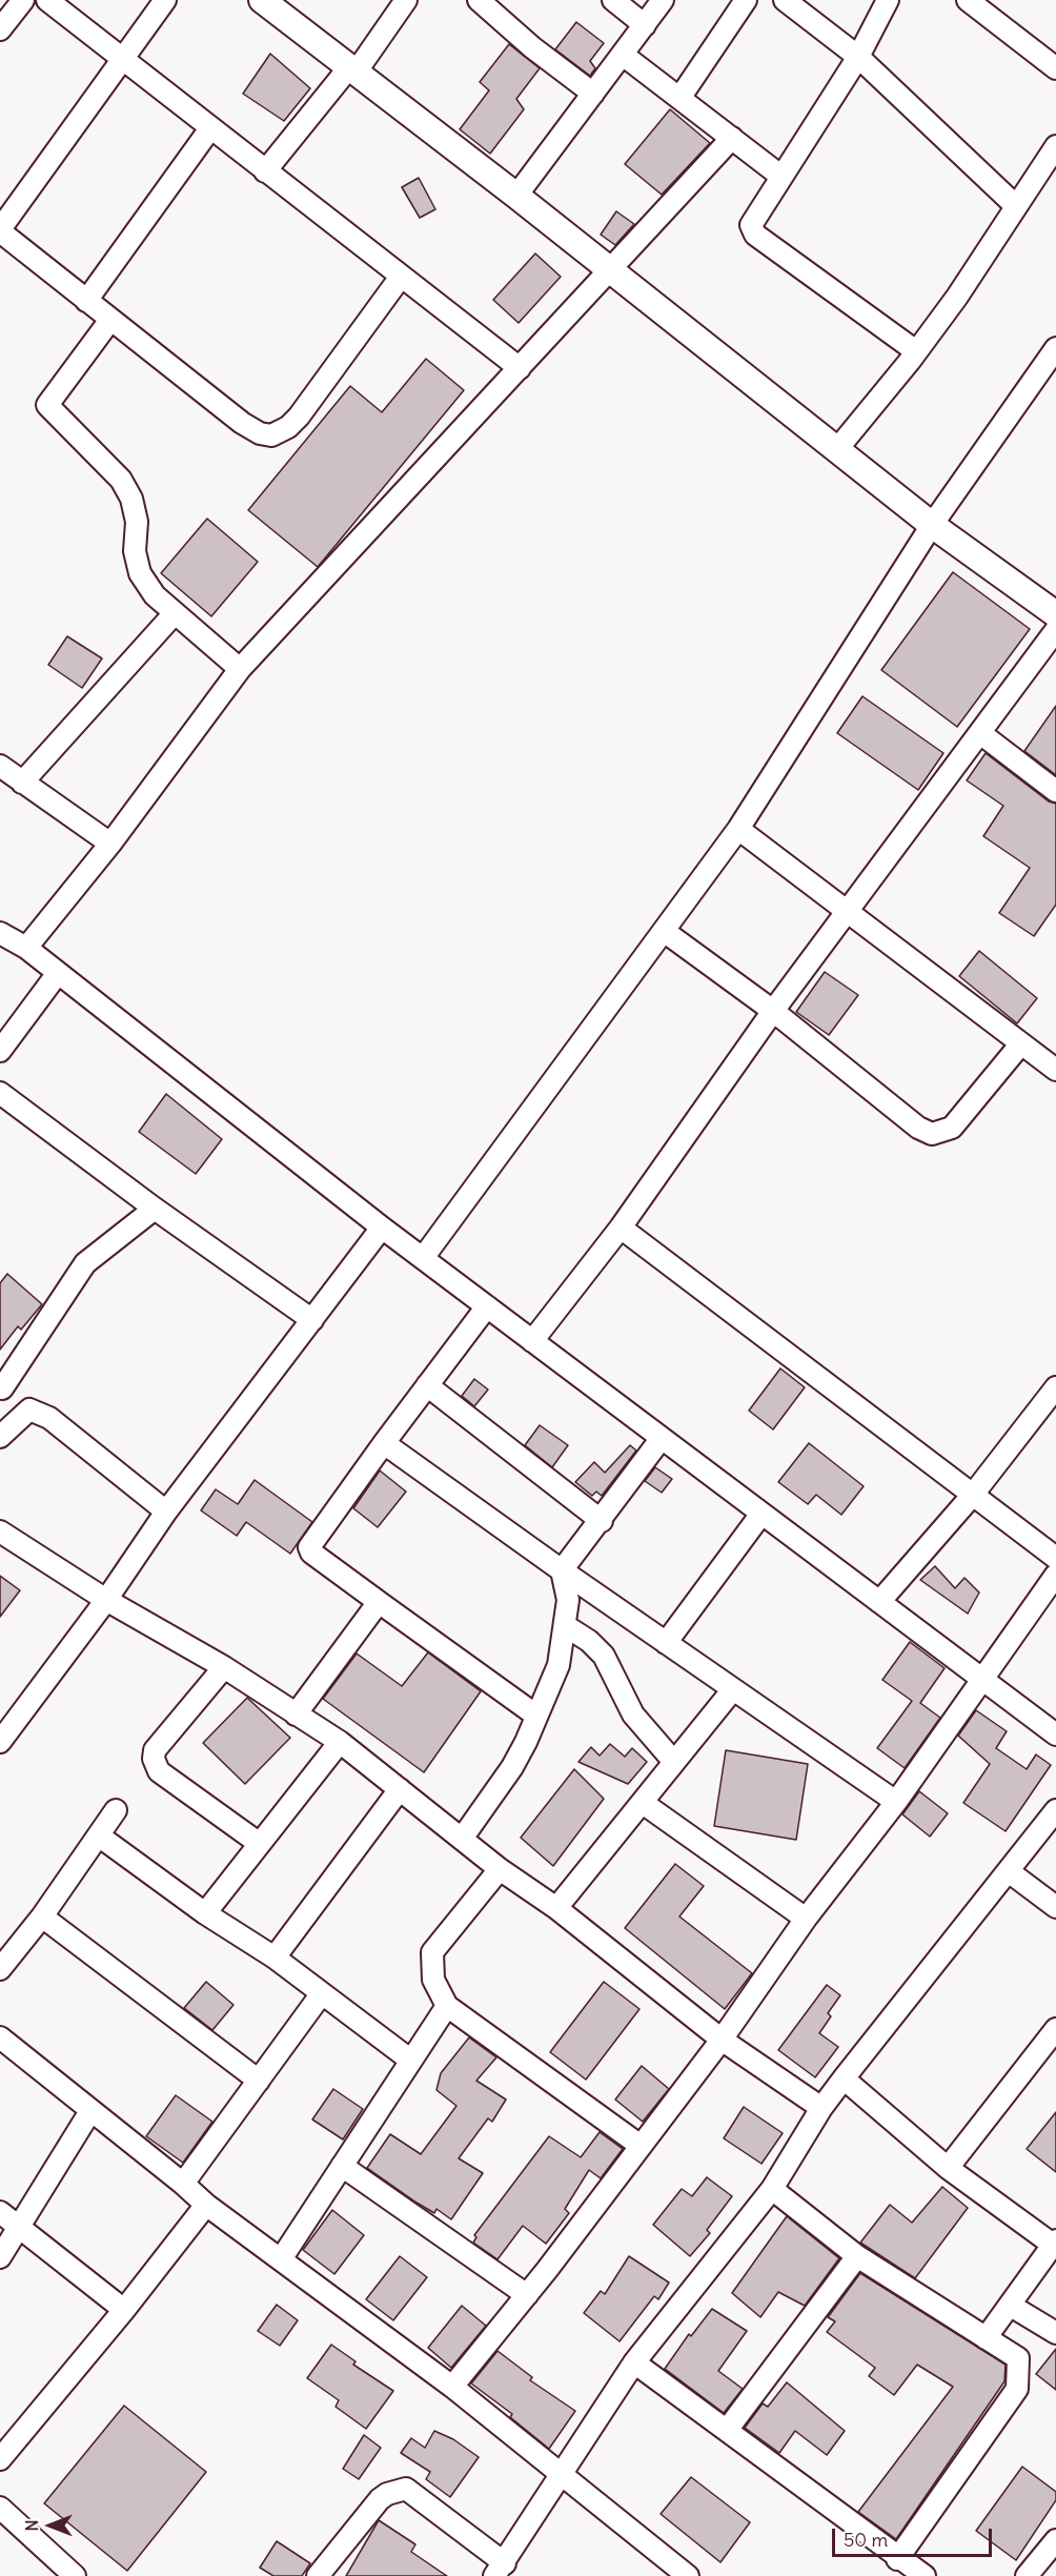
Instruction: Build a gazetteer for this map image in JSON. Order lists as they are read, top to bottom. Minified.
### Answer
{"scale_bar":"50 m","north":"left"}
